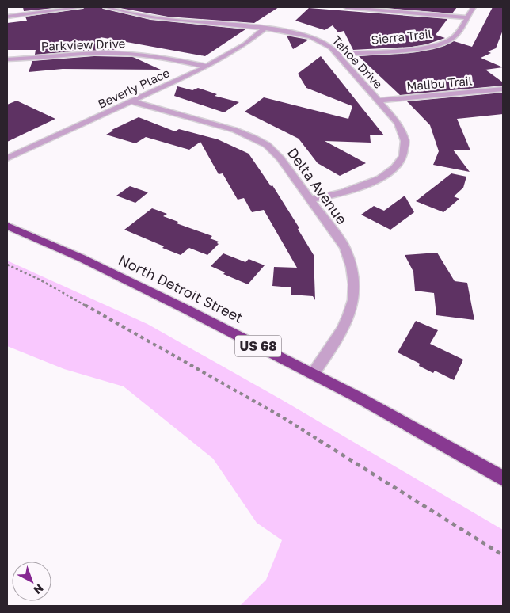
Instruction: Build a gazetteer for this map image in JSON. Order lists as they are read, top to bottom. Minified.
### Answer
{"streets":{"highway":["North Detroit Street","US 68"],"street":["Sierra Trail","Parkview Drive","Tahoe Drive","Malibu Trail","Beverly Place","Delta Avenue"]},"crossings":[["Sierra Trail","Tahoe Drive"],["Parkview Drive","Beverly Place"],["Tahoe Drive","Malibu Trail"],["Tahoe Drive","Beverly Place"],["Tahoe Drive","Delta Avenue"],["Beverly Place","Delta Avenue"],["Delta Avenue","North Detroit Street"]],"north":"bottom right"}
